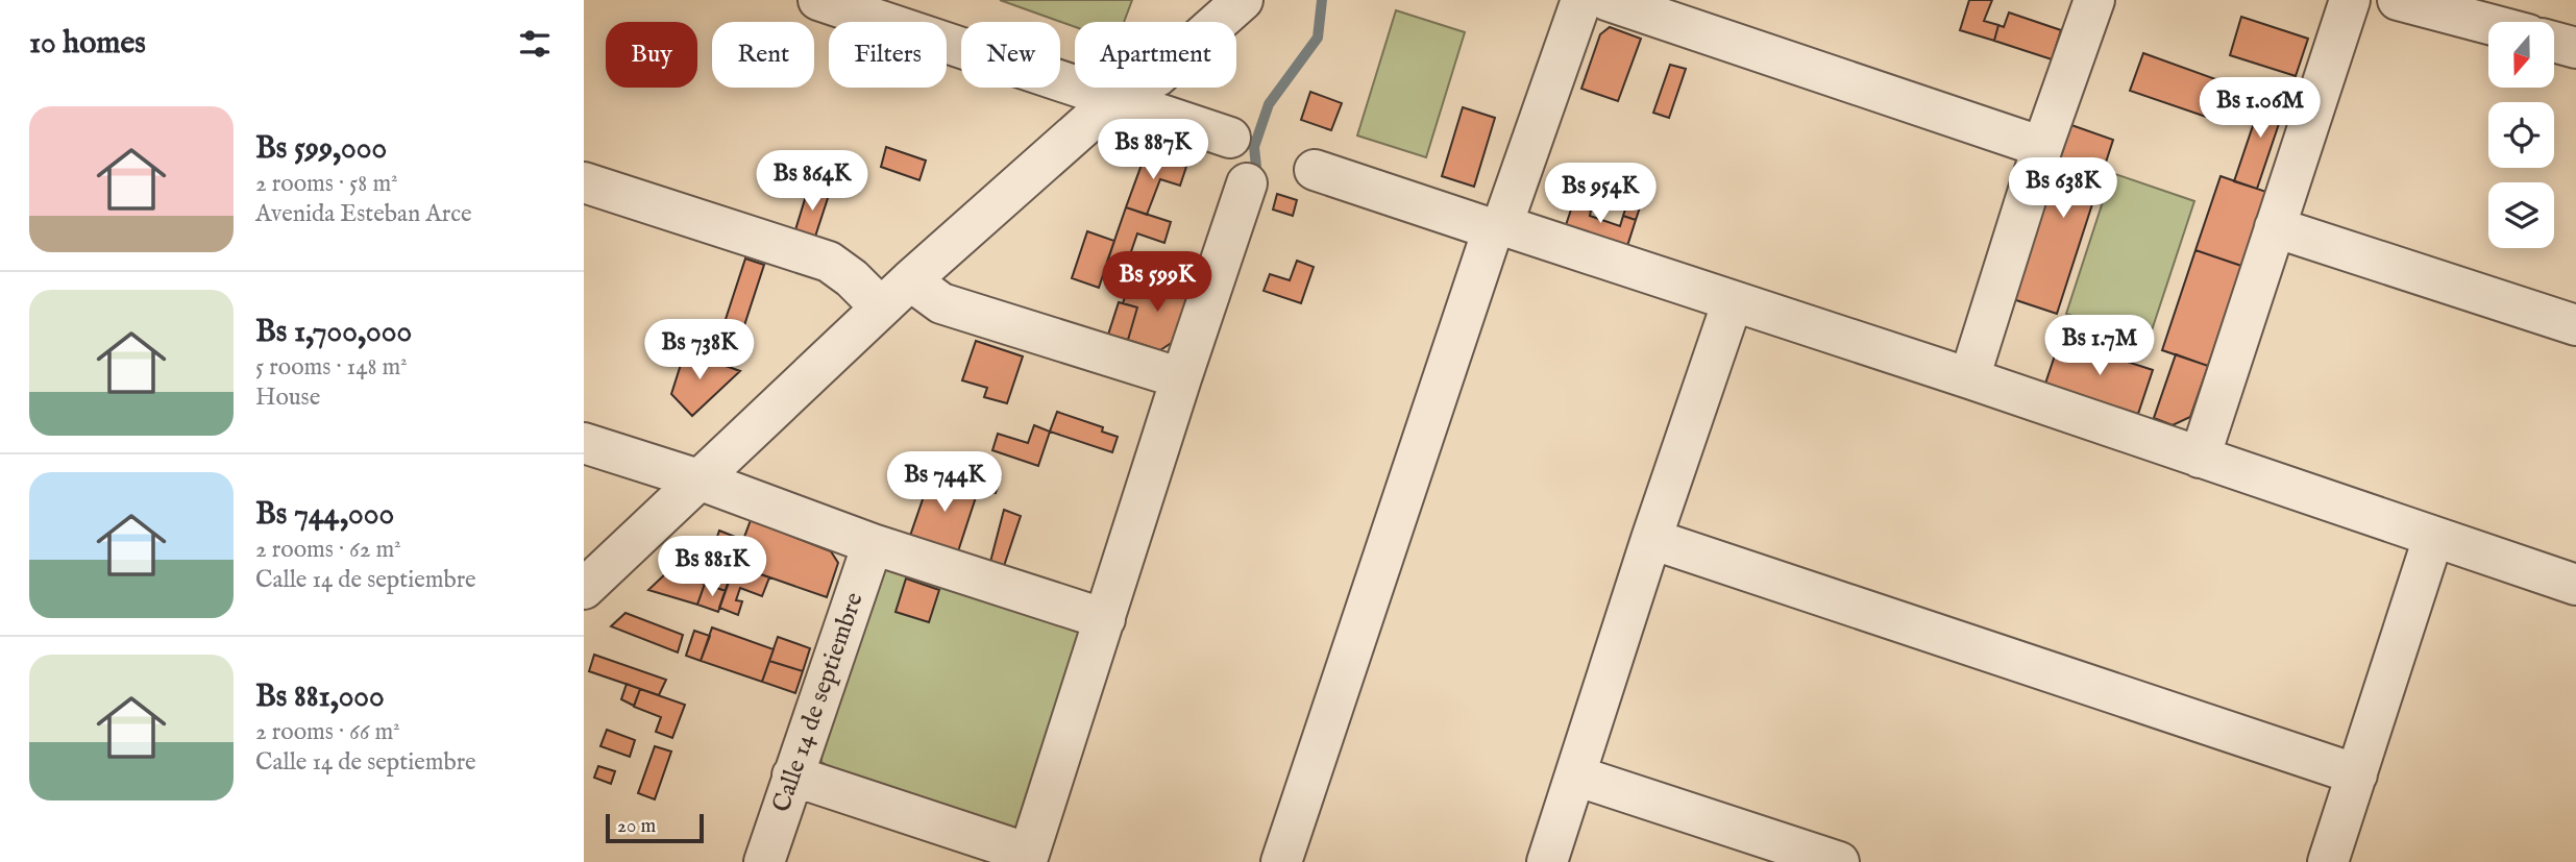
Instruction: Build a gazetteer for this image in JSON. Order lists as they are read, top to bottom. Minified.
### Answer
{"streets":{"street":["Calle 14 de septiembre"]},"scale_bar":"20 m","north":"bottom","page":{"heading":"10 homes","chip":["Buy","Rent","Filters","New","Apartment"],"price":["Bs 1.06M","Bs 887K","Bs 864K","Bs 638K","Bs 954K","Bs 599K","Bs 1.7M","Bs 738K","Bs 744K","Bs 881K"],"list":[{"name":"Bs 599,000","note":"2 rooms · 58 m² · Avenida Esteban Arce"},{"name":"Bs 1,700,000","note":"5 rooms · 148 m² · House"},{"name":"Bs 744,000","note":"2 rooms · 62 m² · Calle 14 de septiembre"},{"name":"Bs 881,000","note":"2 rooms · 66 m² · Calle 14 de septiembre"}],"scale":"20 m"}}
